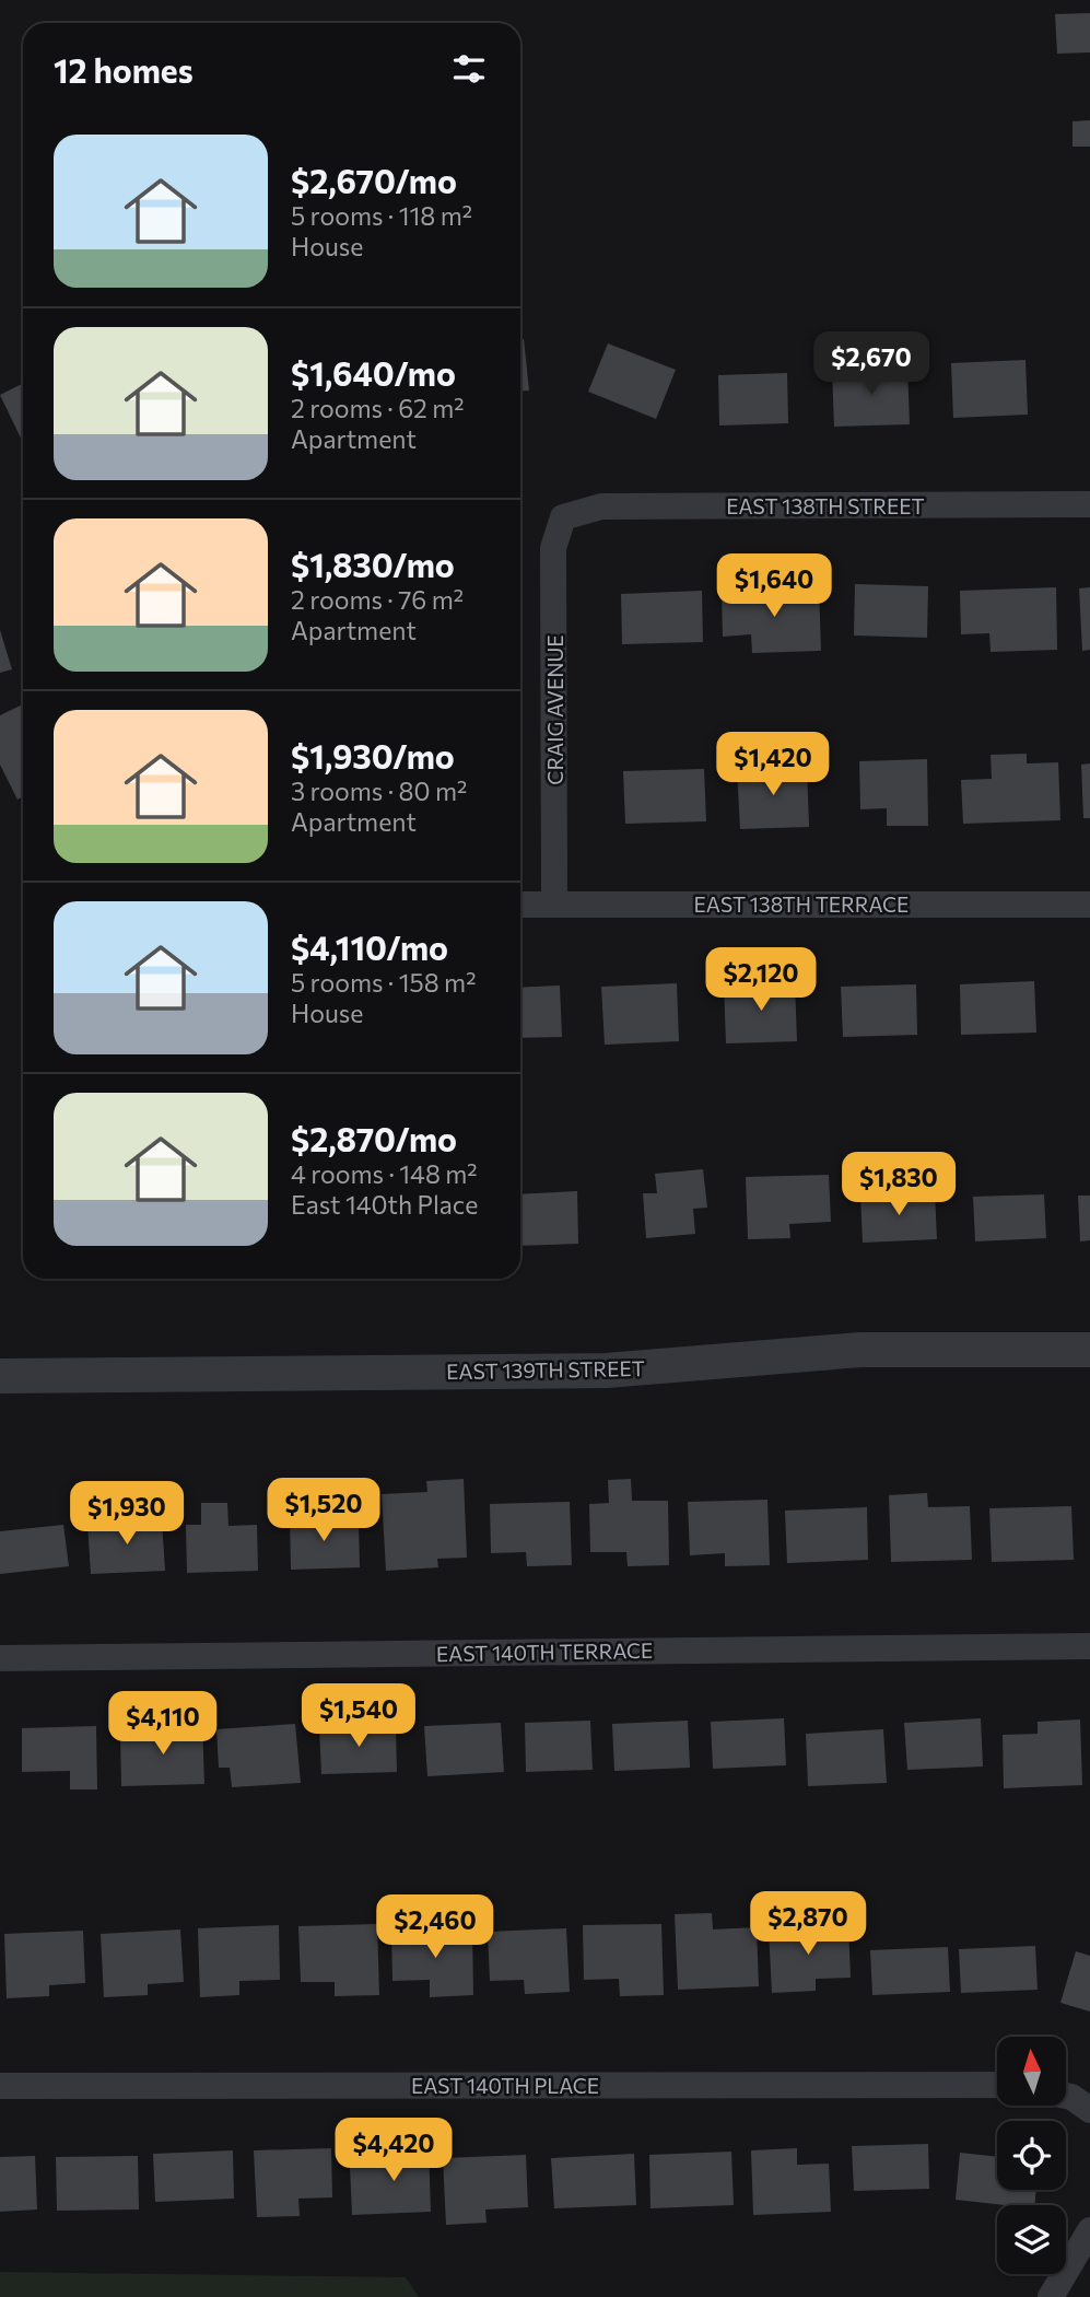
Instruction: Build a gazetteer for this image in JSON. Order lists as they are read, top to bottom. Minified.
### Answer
{"streets":{"street":["EAST 138TH STREET","CRAIG AVENUE","EAST 138TH TERRACE","EAST 139TH STREET","EAST 140TH TERRACE","EAST 140TH PLACE"]},"crossings":[["EAST 138TH STREET","CRAIG AVENUE"],["CRAIG AVENUE","EAST 138TH TERRACE"]],"north":"top","page":{"heading":"12 homes","list":[{"name":"$2,670/mo","note":"5 rooms · 118 m² · House"},{"name":"$1,640/mo","note":"2 rooms · 62 m² · Apartment"},{"name":"$1,830/mo","note":"2 rooms · 76 m² · Apartment"},{"name":"$1,930/mo","note":"3 rooms · 80 m² · Apartment"},{"name":"$4,110/mo","note":"5 rooms · 158 m² · House"},{"name":"$2,870/mo","note":"4 rooms · 148 m² · East 140th Place"}],"price":["$2,670","$1,640","$1,420","$2,120","$1,830","$1,520","$1,930","$1,540","$4,110","$2,870","$2,460","$4,420"]}}
